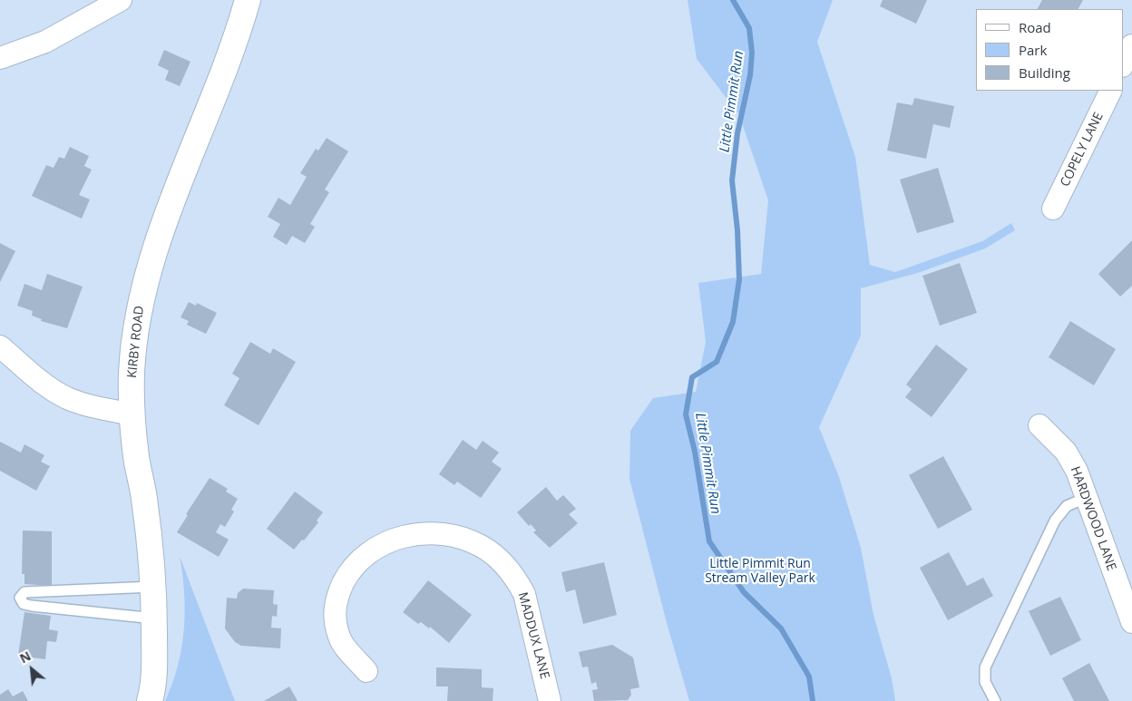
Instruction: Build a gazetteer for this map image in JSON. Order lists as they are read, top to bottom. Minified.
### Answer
{"streets":{"main road":["KIRBY ROAD"],"street":["COPELY LANE","HARDWOOD LANE","MADDUX LANE"]},"water":["Little Pimmit Run"],"parks":["Little Pimmit Run Stream Valley Park"],"legend":["Road","Park","Building"],"north":"top left"}
